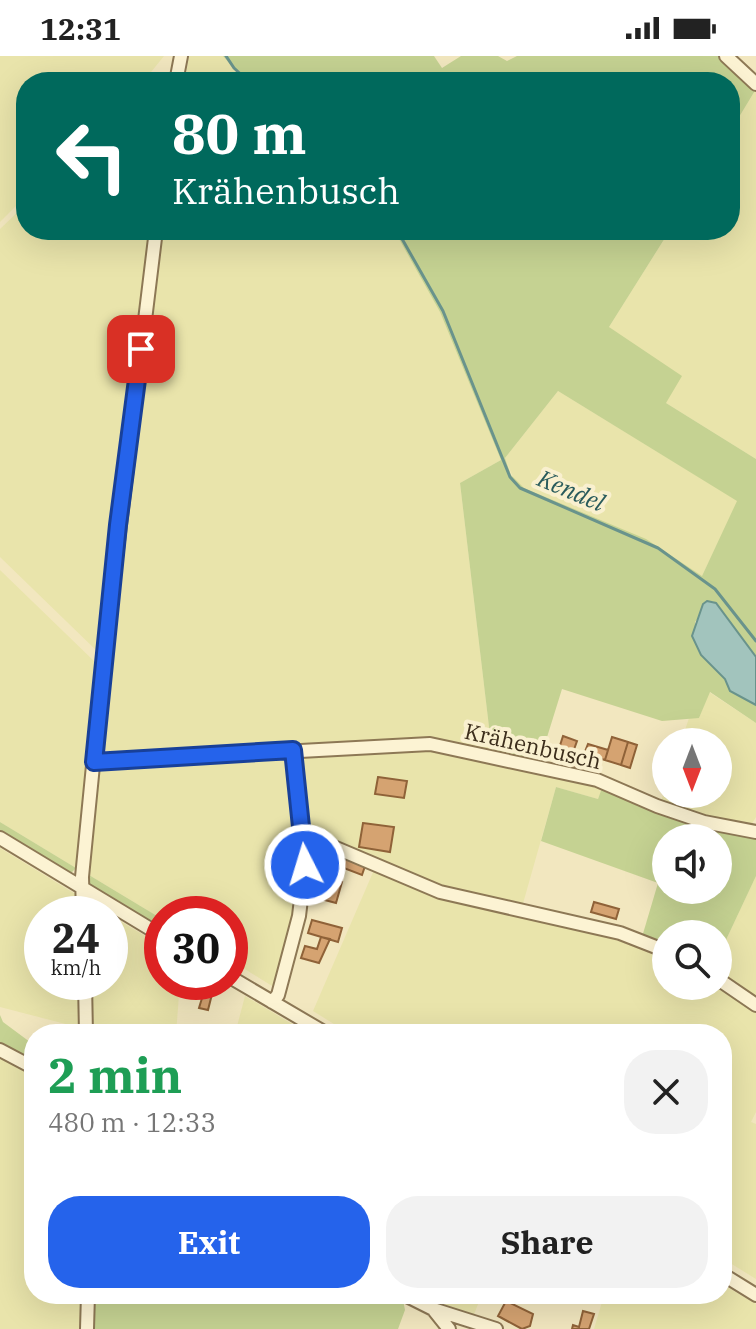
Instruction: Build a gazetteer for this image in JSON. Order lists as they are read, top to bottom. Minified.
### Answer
{"streets":{"street":["Krähenbusch"]},"water":["Kendel"],"north":"bottom","page":{"status":"12:31","turn":["80 m","Krähenbusch"],"speed":"24 km/h","limit":"30","heading":["2 min","480 m · 12:33"],"buttons":["Exit","Share"]}}
